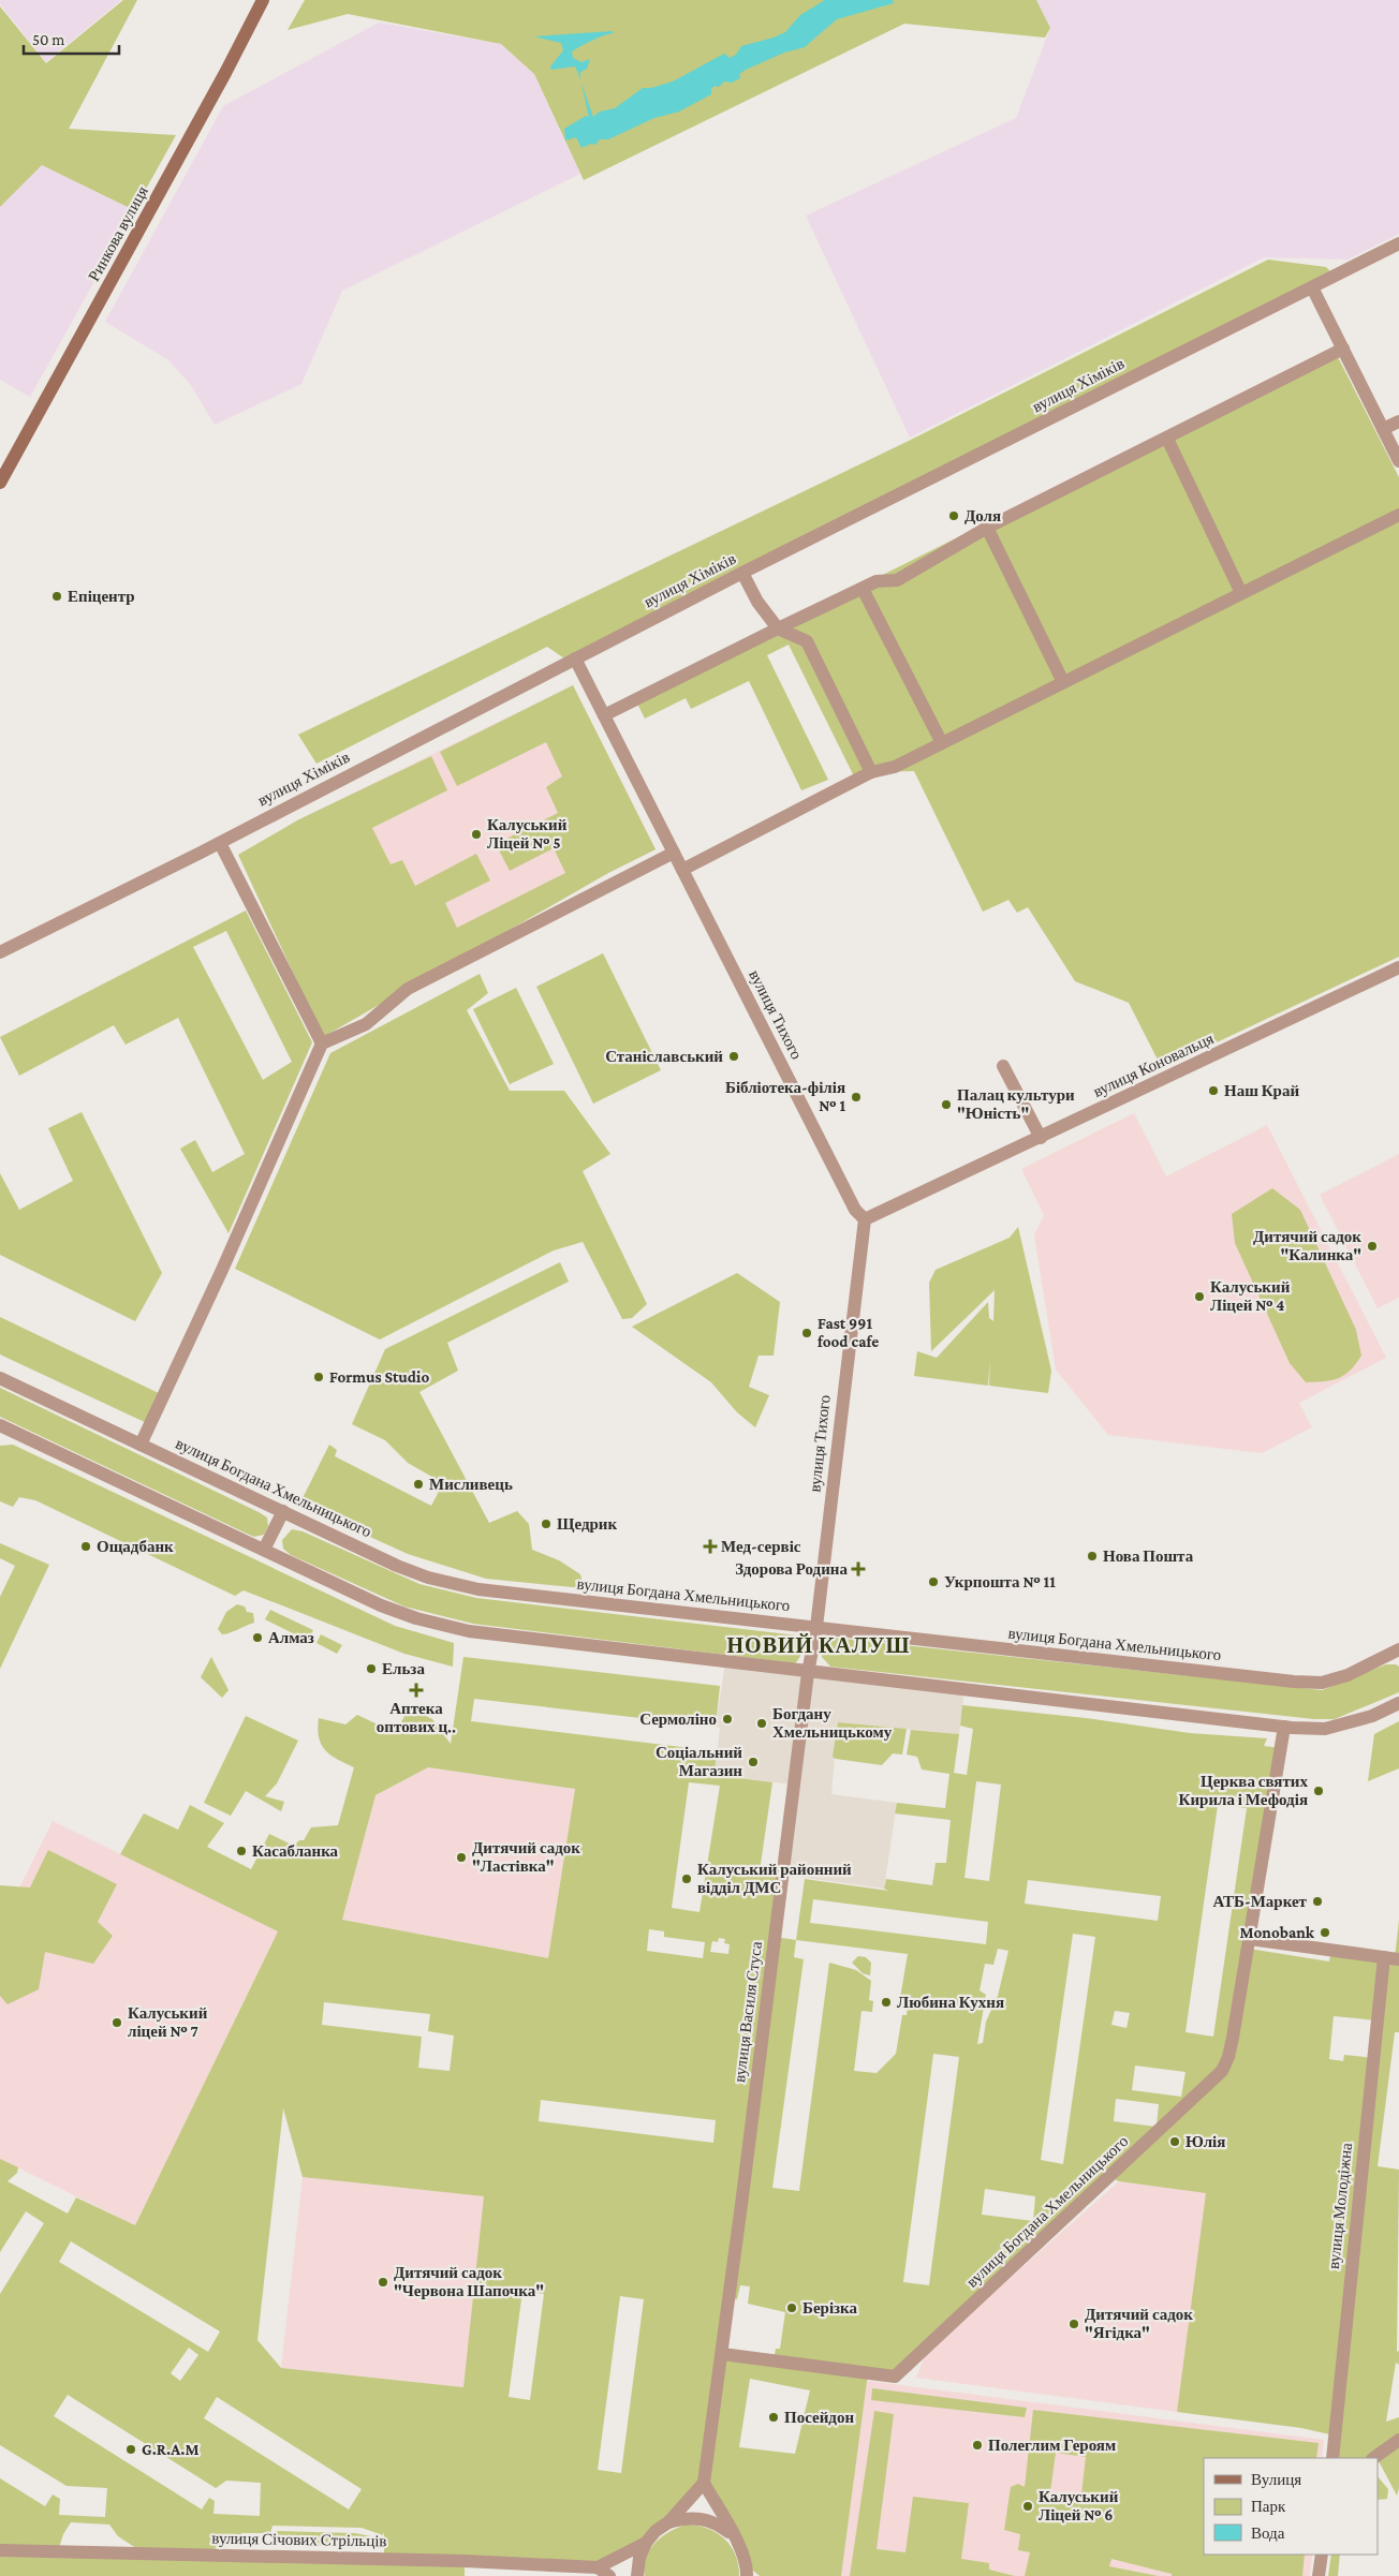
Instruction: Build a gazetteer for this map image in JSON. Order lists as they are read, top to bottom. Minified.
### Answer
{"streets":{"main road":["Ринкова вулиця"],"street":["вулиця Хіміків","вулиця Тихого","вулиця Коновальця","вулиця Богдана Хмельницького","вулиця Василя Стуса","вулиця Молодіжна","вулиця Січових Стрільців"]},"crossings":[["вулиця Хіміків","вулиця Тихого"],["вулиця Тихого","вулиця Коновальця"],["вулиця Тихого","вулиця Богдана Хмельницького"],["вулиця Тихого","вулиця Василя Стуса"],["вулиця Богдана Хмельницького","вулиця Василя Стуса"]],"districts":["НОВИЙ КАЛУШ"],"places":{"other":["Доля","Епіцентр","Калуський Ліцей № 5","Станіславський","Наш Край","Бібліотека-філія № 1","Палац культури \"Юність\"","Дитячий садок \"Калинка\"","Калуський Ліцей № 4","Fast 991 food cafe","Formus Studio","Мисливець","Щедрик","Ощадбанк","Нова Пошта","Укрпошта № 11","Алмаз","Ельза","Сермоліно","Богдану Хмельницькому","Соціальний Магазин","Церква святих Кирила і Мефодія","Касабланка","Дитячий садок \"Ластівка\"","Калуський районний відділ ДМС","АТБ-Маркет","Monobank","Любина Кухня","Калуський ліцей № 7","Юлія","Дитячий садок \"Червона Шапочка\"","Берізка","Дитячий садок \"Ягідка\"","Посейдон","Полеглим Героям","G.R.A.M","Калуський Ліцей № 6"],"health":["Мед-сервіс","Здорова Родина","Аптека оптових ц‥"]},"legend":["Вулиця","Парк","Вода"],"scale_bar":"50 m"}
